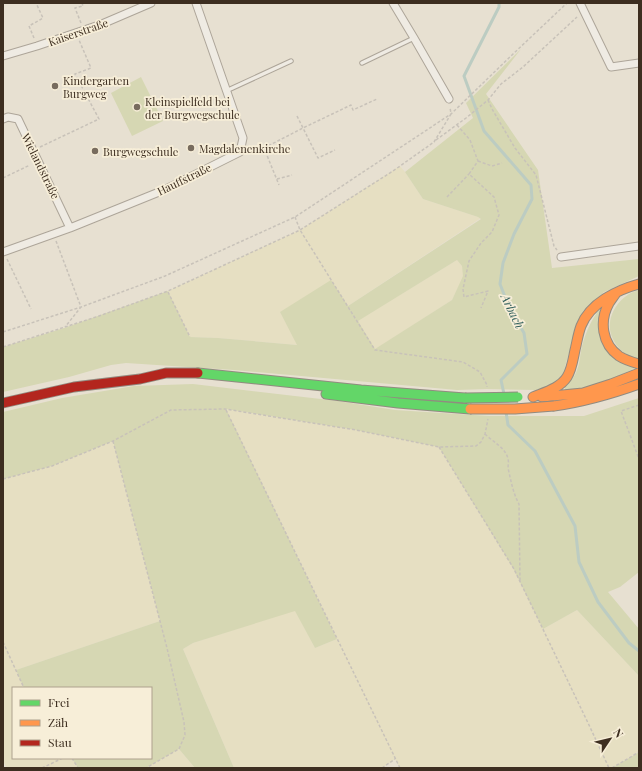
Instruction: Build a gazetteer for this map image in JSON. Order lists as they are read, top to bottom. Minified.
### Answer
{"streets":{"street":["Kaiserstraße","Wielandstraße","Hauffstraße"]},"crossings":[["Wielandstraße","Hauffstraße"]],"water":["Arbach"],"places":["Kindergarten Burgweg","Kleinspielfeld bei der Burgwegschule","Magdalenenkirche","Burgwegschule"],"legend":["Frei","Zäh","Stau"],"north":"top right"}
